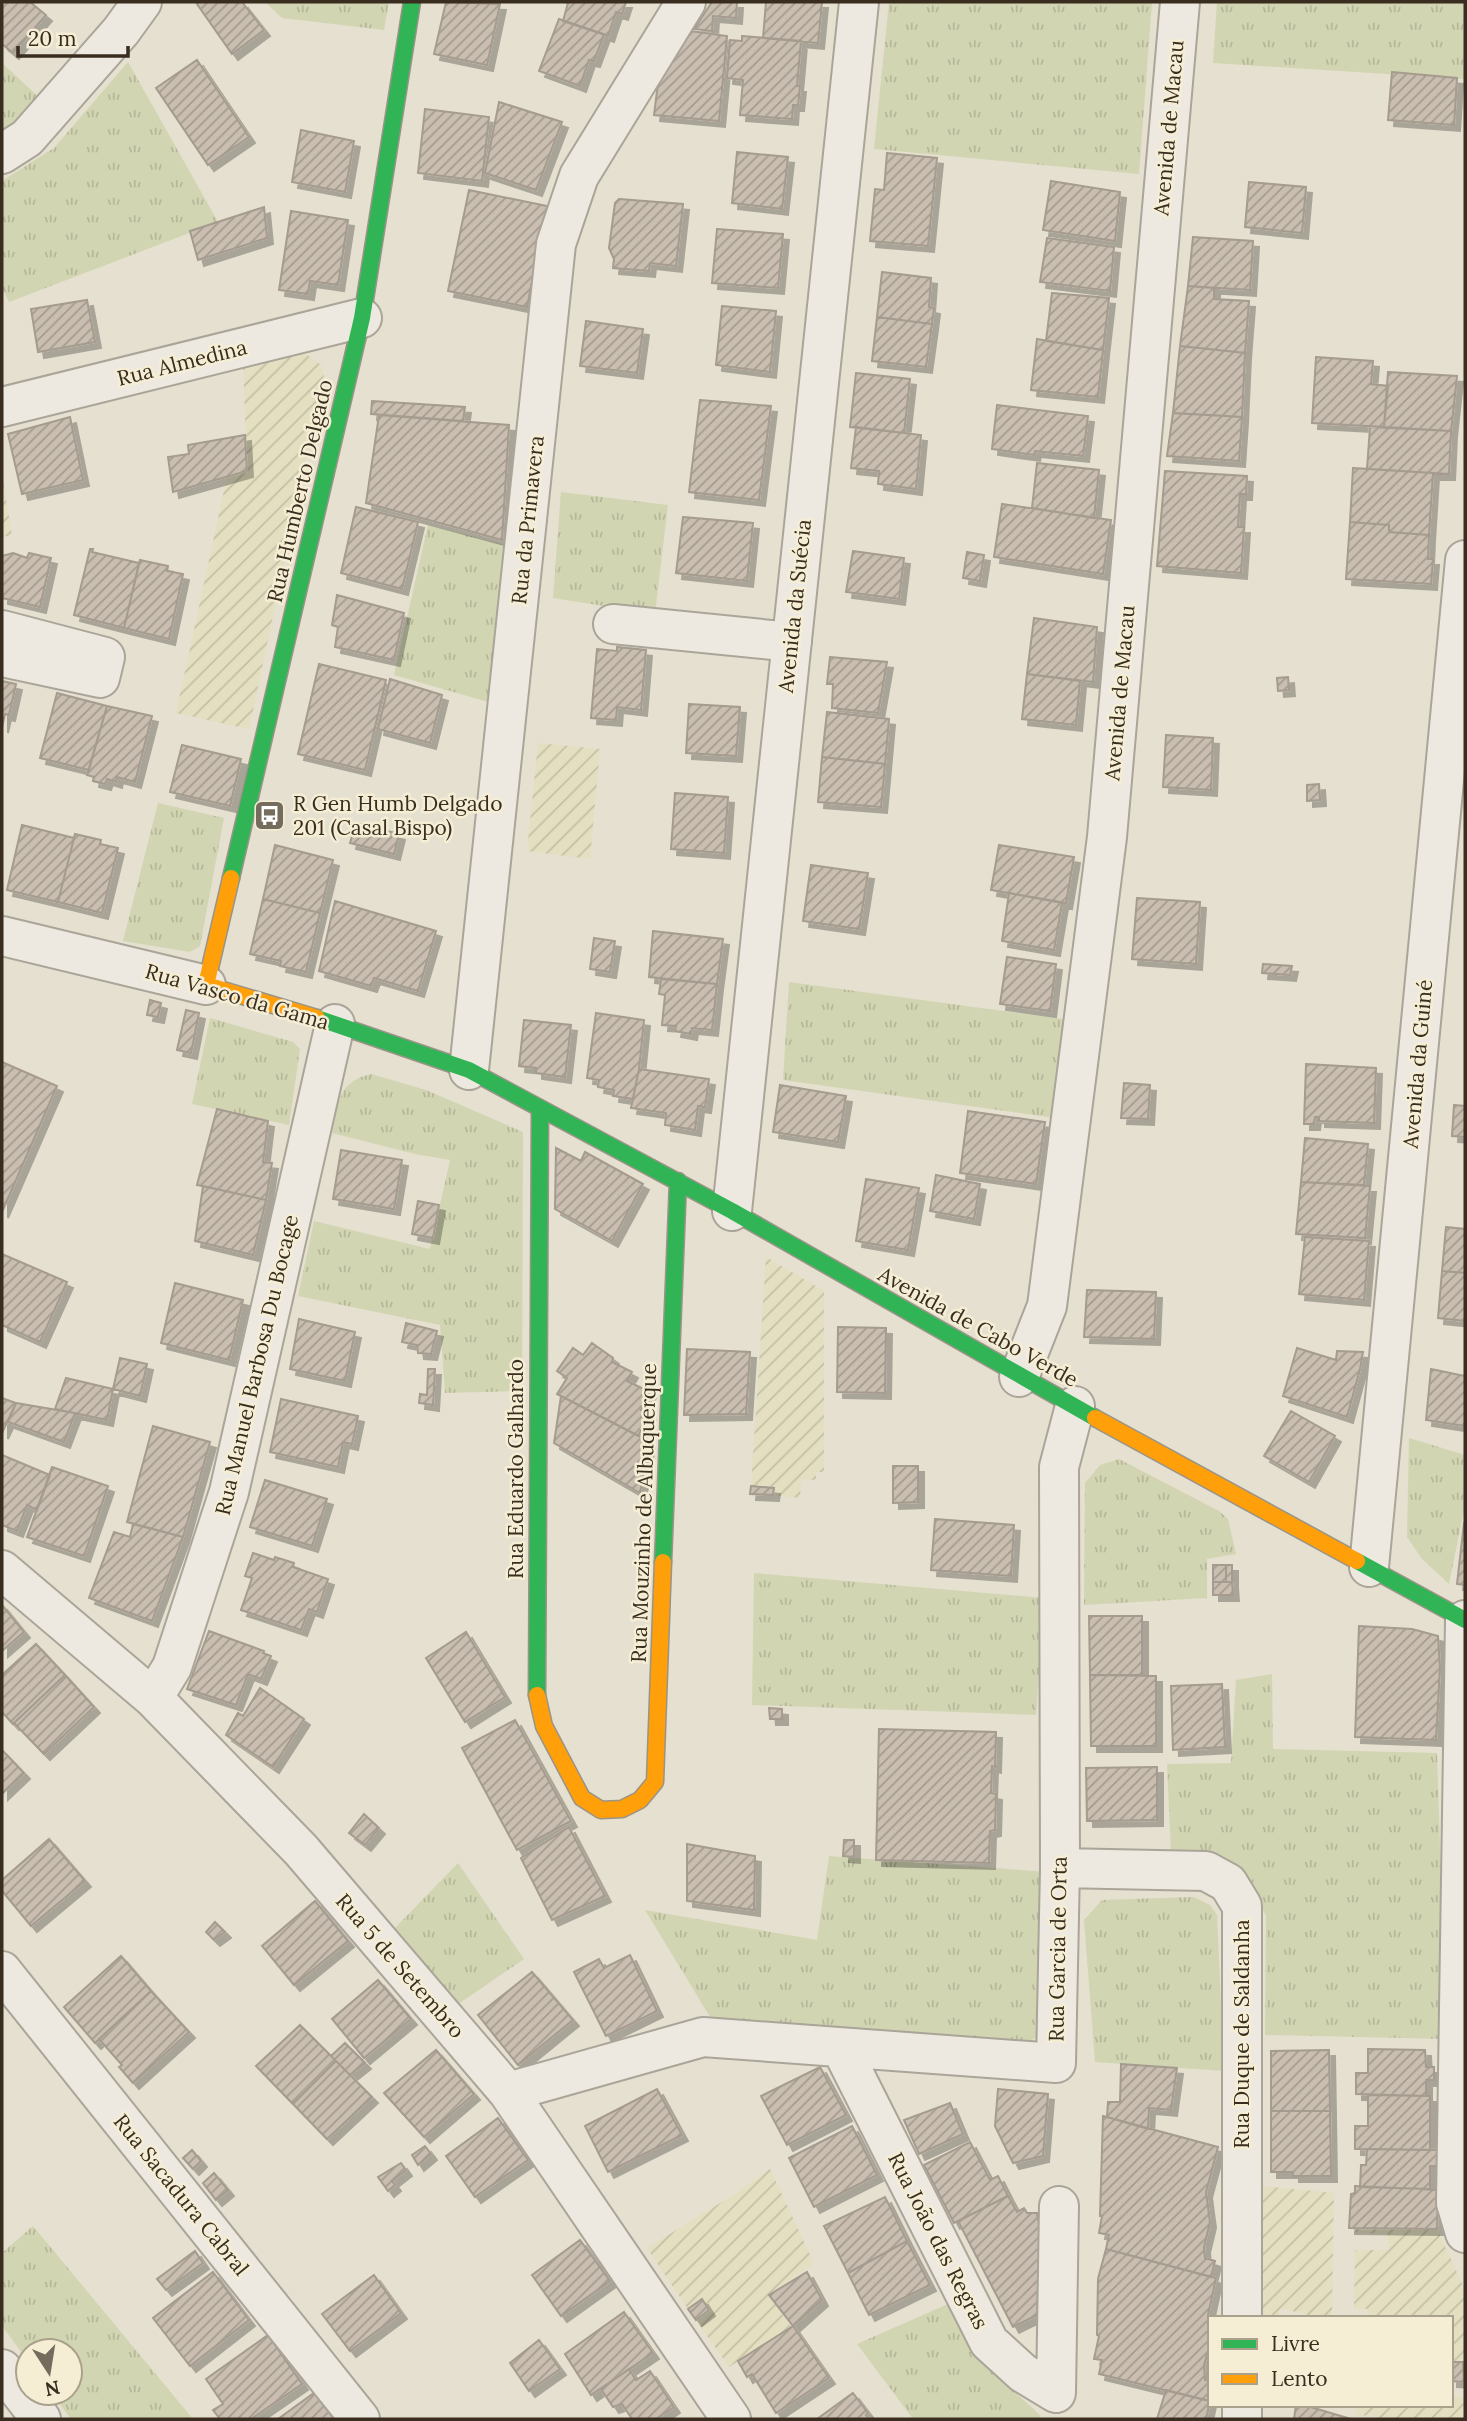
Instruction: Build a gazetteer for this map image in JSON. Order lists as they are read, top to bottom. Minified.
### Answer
{"streets":{"street":["Avenida de Macau","Rua Almedina","Rua Humberto Delgado","Rua da Primavera","Avenida da Suécia","Rua Vasco da Gama","Avenida da Guiné","Avenida de Cabo Verde","Rua Manuel Barbosa Du Bocage","Rua Eduardo Galhardo","Rua Mouzinho de Albuquerque","Rua Garcia de Orta","Rua 5 de Setembro","Rua Duque de Saldanha","Rua Sacadura Cabral","Rua João das Regras"]},"crossings":[["Avenida de Macau","Avenida de Cabo Verde"],["Rua Almedina","Rua Humberto Delgado"],["Rua Humberto Delgado","Rua Vasco da Gama"],["Rua da Primavera","Rua Vasco da Gama"],["Rua da Primavera","Avenida de Cabo Verde"],["Avenida da Suécia","Avenida de Cabo Verde"],["Rua Vasco da Gama","Avenida de Cabo Verde"],["Rua Vasco da Gama","Rua Manuel Barbosa Du Bocage"],["Avenida da Guiné","Avenida de Cabo Verde"],["Avenida de Cabo Verde","Rua Eduardo Galhardo"],["Avenida de Cabo Verde","Rua Mouzinho de Albuquerque"],["Avenida de Cabo Verde","Rua Garcia de Orta"],["Rua Manuel Barbosa Du Bocage","Rua 5 de Setembro"],["Rua Eduardo Galhardo","Rua Mouzinho de Albuquerque"],["Rua Garcia de Orta","Rua 5 de Setembro"],["Rua Garcia de Orta","Rua Duque de Saldanha"],["Rua Garcia de Orta","Rua João das Regras"]],"places":{"bus stop":["R Gen Humb Delgado 201 (Casal Bispo)"]},"legend":["Livre","Lento"],"scale_bar":"20 m","north":"bottom"}
